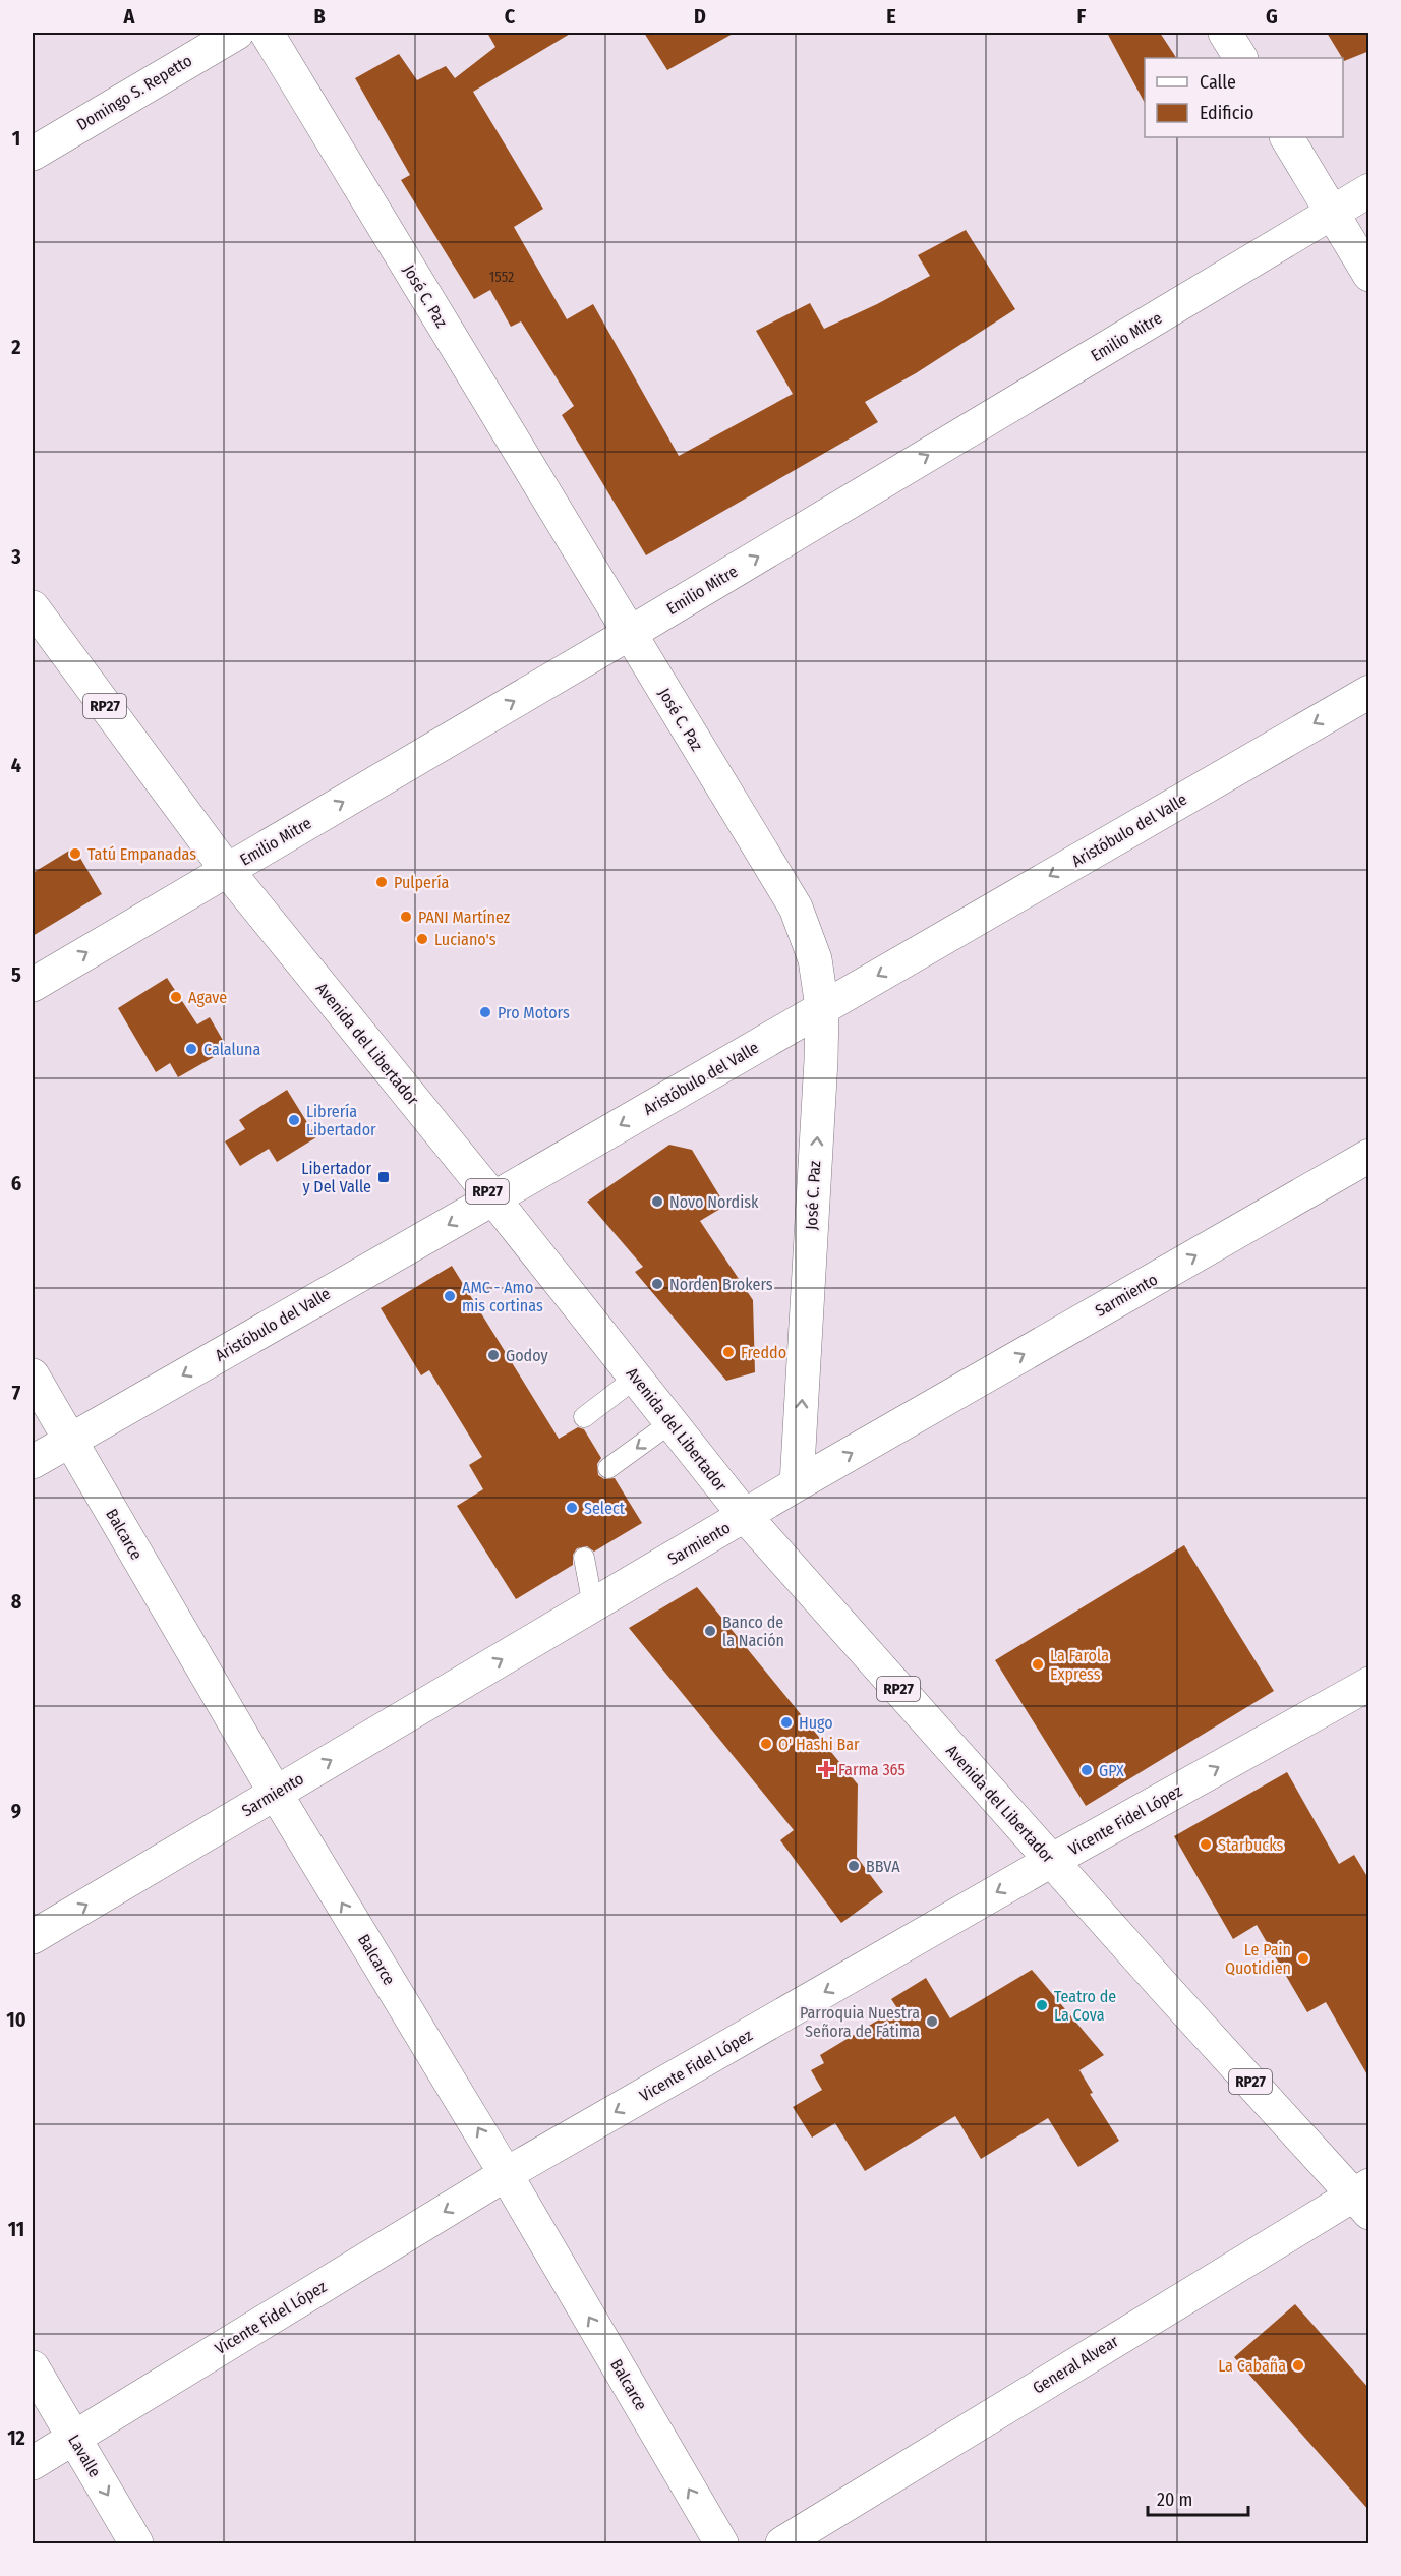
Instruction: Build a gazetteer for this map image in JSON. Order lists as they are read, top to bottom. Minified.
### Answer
{"streets":{"street":["Domingo S. Repetto","José C. Paz","Emilio Mitre","RP27","Aristóbulo del Valle","Avenida del Libertador","Sarmiento","Balcarce","Vicente Fidel López","General Alvear","Lavalle"]},"crossings":[["José C. Paz","Emilio Mitre"],["José C. Paz","Aristóbulo del Valle"],["José C. Paz","Sarmiento"],["Emilio Mitre","Avenida del Libertador"],["Aristóbulo del Valle","Avenida del Libertador"],["Aristóbulo del Valle","Balcarce"],["Avenida del Libertador","Sarmiento"],["Avenida del Libertador","Vicente Fidel López"],["Avenida del Libertador","General Alvear"],["Sarmiento","Balcarce"],["Balcarce","Vicente Fidel López"],["Vicente Fidel López","Lavalle"]],"one_way":["Emilio Mitre","Aristóbulo del Valle","Sarmiento","Balcarce","Lavalle"],"places":{"other":["Tatú Empanadas","Pulpería","PANI Martínez","Luciano's","Agave","Pro Motors","Calaluna","Librería Libertador","Novo Nordisk","Norden Brokers","AMC - Amo mis cortinas","Freddo","Godoy","Select","Banco de la Nación","La Farola Express","Hugo","O' Hashi Bar","GPX","Starbucks","BBVA","Le Pain Quotidien","Teatro de La Cova","Parroquia Nuestra Señora de Fátima","La Cabaña"],"transit":["Libertador y Del Valle"],"health":["Farma 365"]},"house_numbers":["1552"],"legend":["Calle","Edificio"],"scale_bar":"20 m","grid":{"columns":["A","B","C","D","E","F","G"],"rows":["1","2","3","4","5","6","7","8","9","10","11","12"]}}
